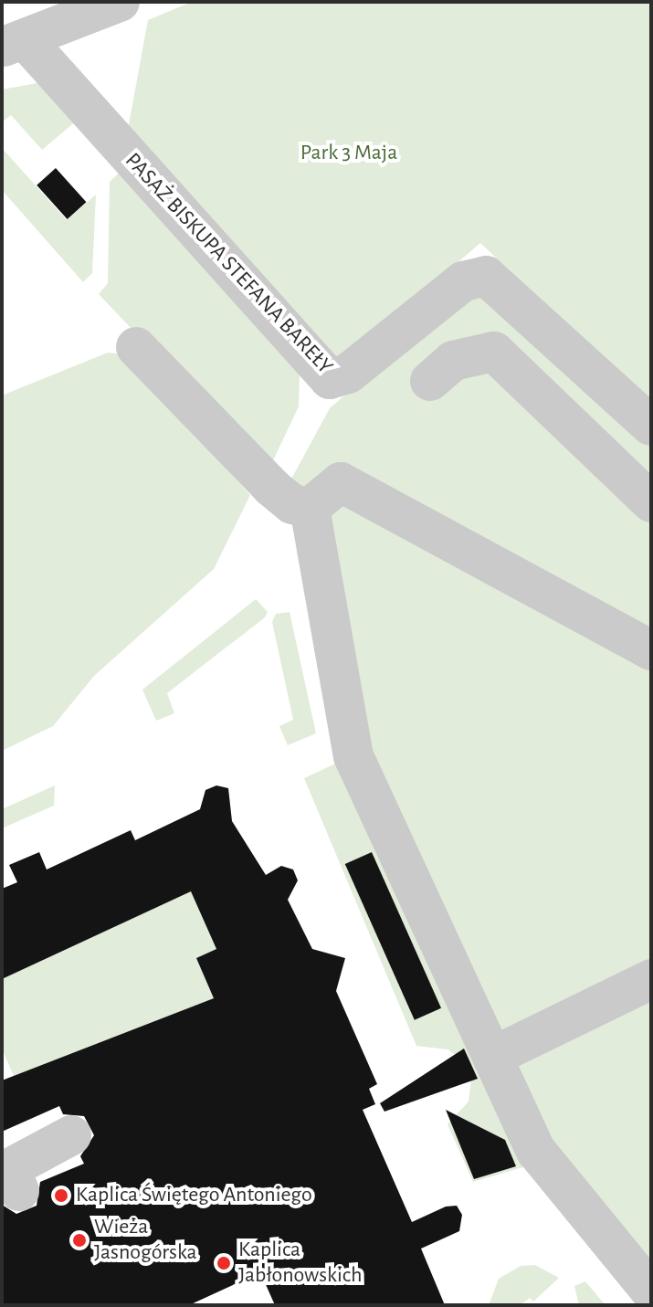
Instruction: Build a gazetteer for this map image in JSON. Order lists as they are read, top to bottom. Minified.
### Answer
{"streets":{"street":["PASAŻ BISKUPA STEFANA BAREŁY"]},"parks":["Park 3 Maja"],"places":["Kaplica Świętego Antoniego","Wieża Jasnogórska","Kaplica Jabłonowskich"]}
